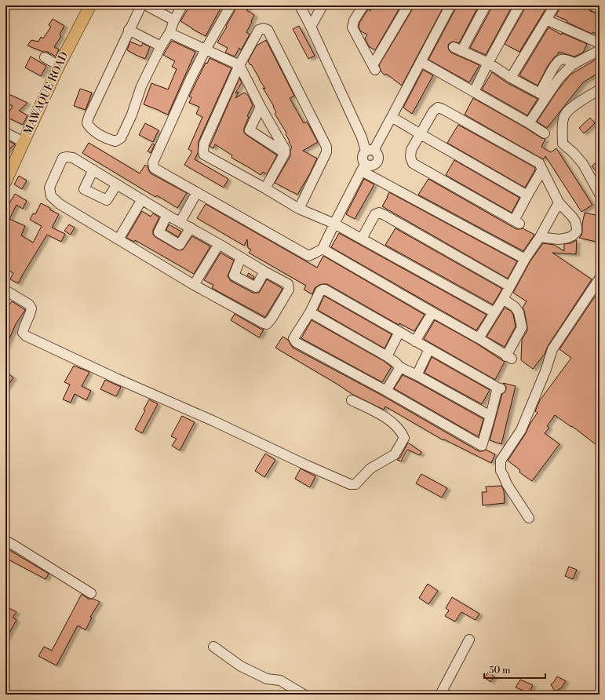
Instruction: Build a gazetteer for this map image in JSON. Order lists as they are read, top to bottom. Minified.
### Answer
{"streets":{"main road":["MAWAQUE ROAD"]},"scale_bar":"50 m"}
